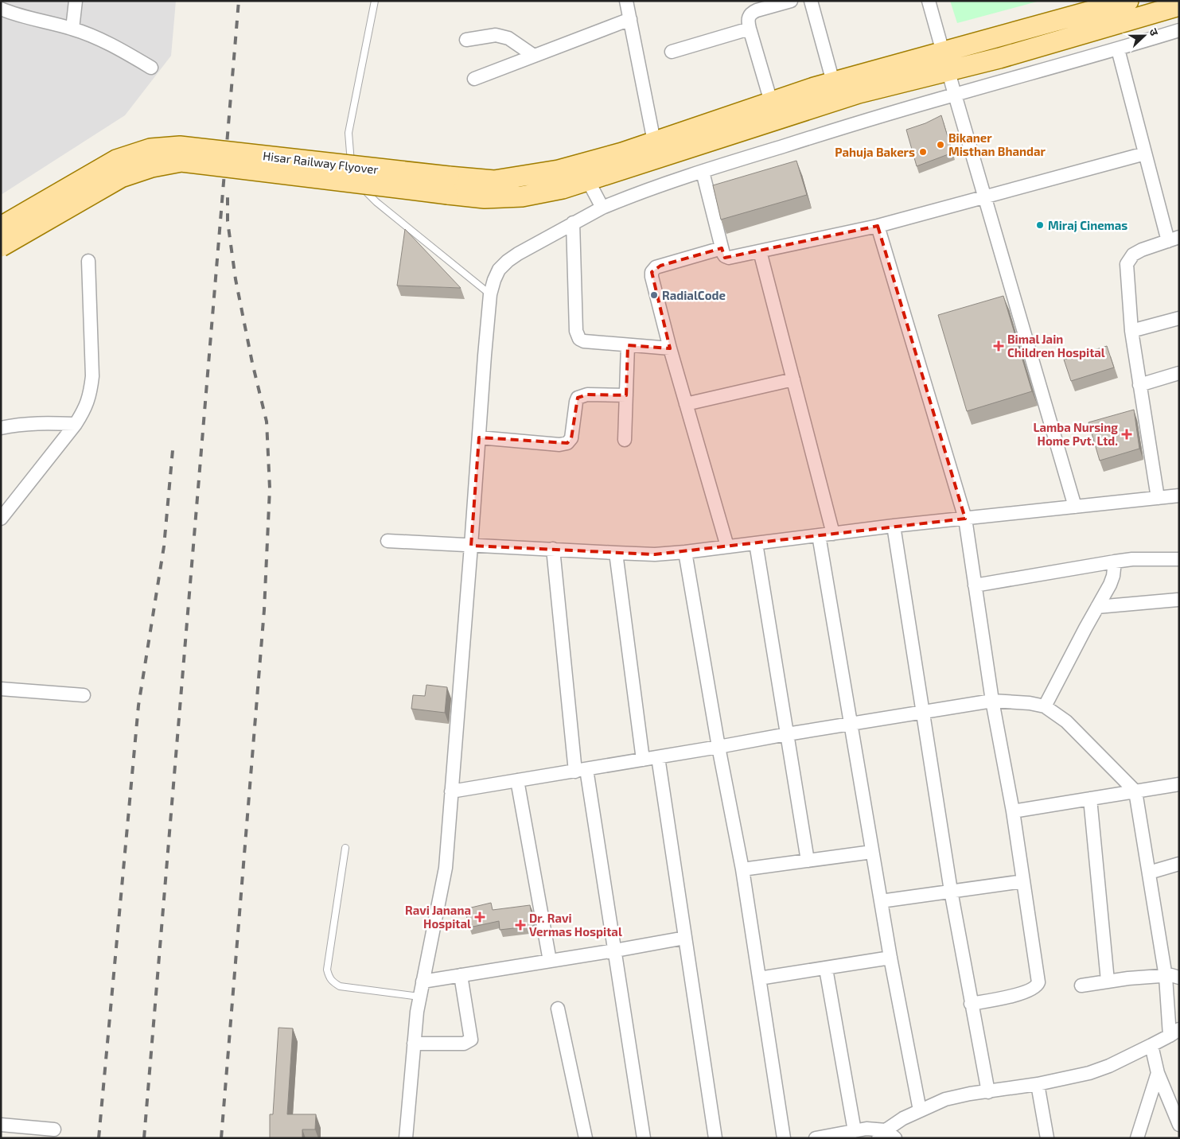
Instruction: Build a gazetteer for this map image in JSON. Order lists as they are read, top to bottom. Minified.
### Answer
{"streets":{"main road":["Hisar Railway Flyover"]},"places":{"other":["Bikaner Misthan Bhandar","Pahuja Bakers","Miraj Cinemas","RadialCode"],"health":["Bimal Jain Children Hospital","Lamba Nursing Home Pvt. Ltd.","Ravi Janana Hospital","Dr. Ravi Vermas Hospital"]},"north":"right"}
